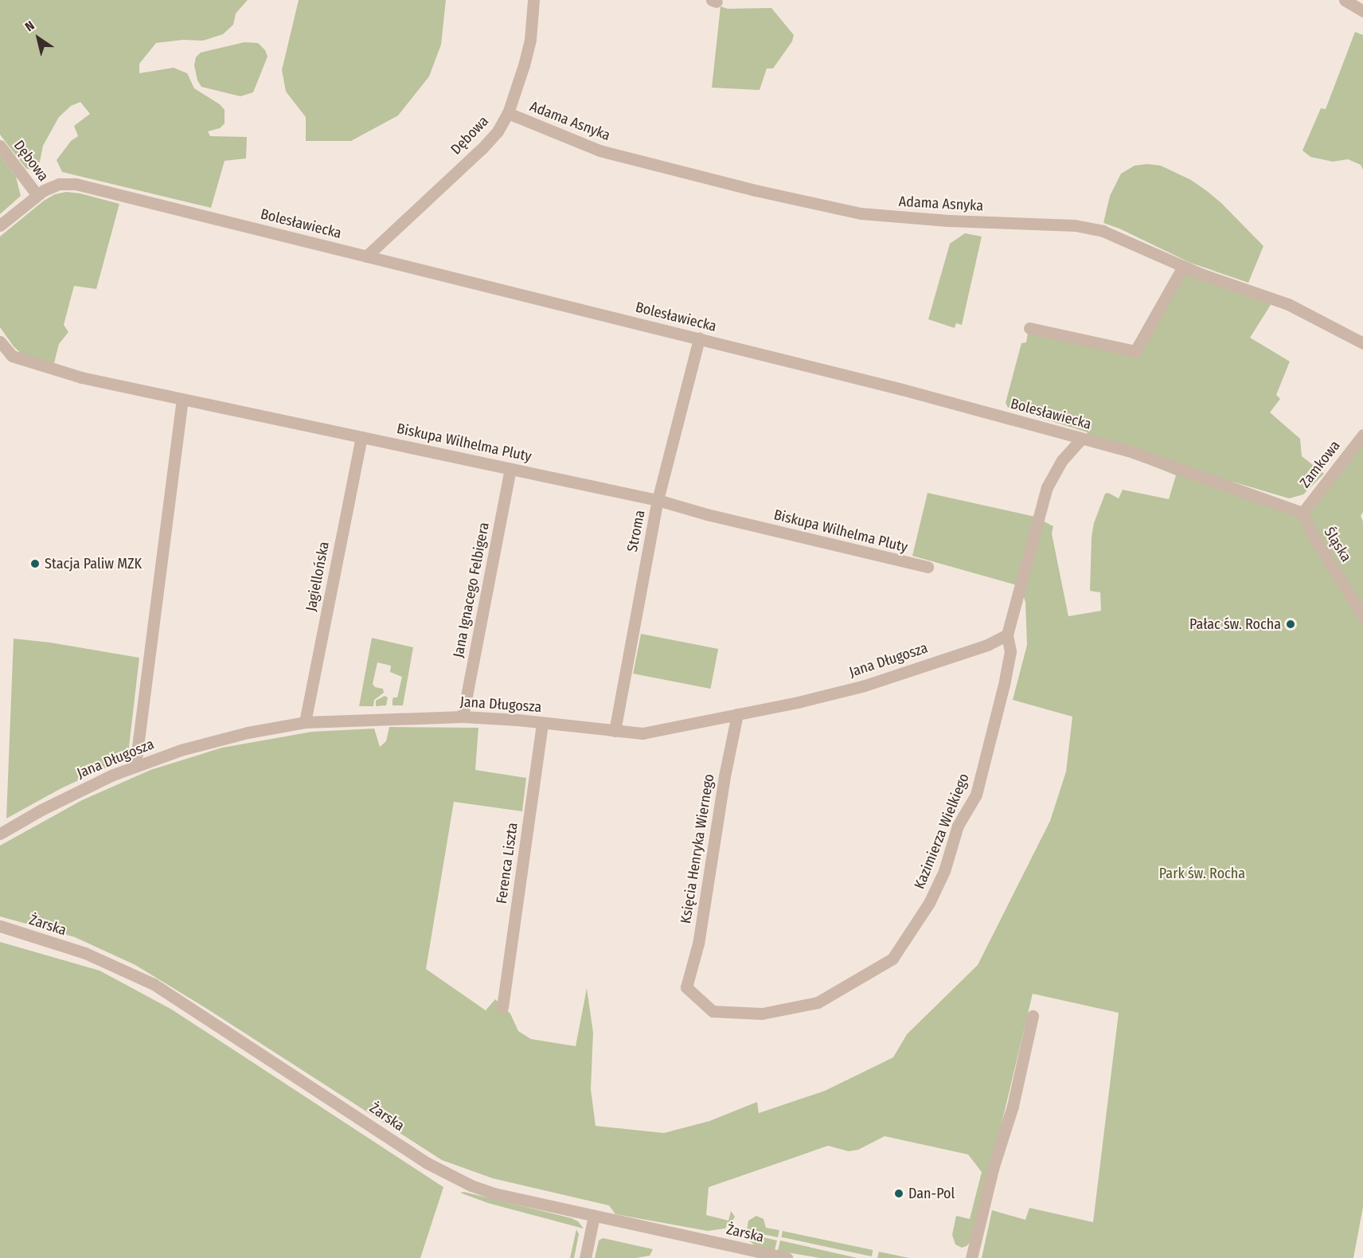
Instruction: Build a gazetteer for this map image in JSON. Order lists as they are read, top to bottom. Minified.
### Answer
{"streets":{"street":["Adama Asnyka","Dębowa","Bolesławiecka","Biskupa Wilhelma Pluty","Zamkowa","Stroma","Śląska","Jagiellońska","Jana Ignacego Felbigera","Jana Długosza","Kazimierza Wielkiego","Księcia Henryka Wiernego","Ferenca Liszta","Żarska"]},"crossings":[["Adama Asnyka","Dębowa"],["Dębowa","Bolesławiecka"],["Bolesławiecka","Zamkowa"],["Bolesławiecka","Stroma"],["Bolesławiecka","Śląska"],["Bolesławiecka","Kazimierza Wielkiego"],["Biskupa Wilhelma Pluty","Stroma"],["Biskupa Wilhelma Pluty","Jagiellońska"],["Biskupa Wilhelma Pluty","Jana Ignacego Felbigera"],["Zamkowa","Śląska"],["Stroma","Jana Długosza"],["Jagiellońska","Jana Długosza"],["Jana Ignacego Felbigera","Jana Długosza"],["Jana Długosza","Kazimierza Wielkiego"],["Jana Długosza","Księcia Henryka Wiernego"],["Jana Długosza","Ferenca Liszta"],["Kazimierza Wielkiego","Księcia Henryka Wiernego"]],"parks":["Park św. Rocha"],"places":["Stacja Paliw MZK","Pałac św. Rocha","Dan-Pol"],"north":"top left"}
